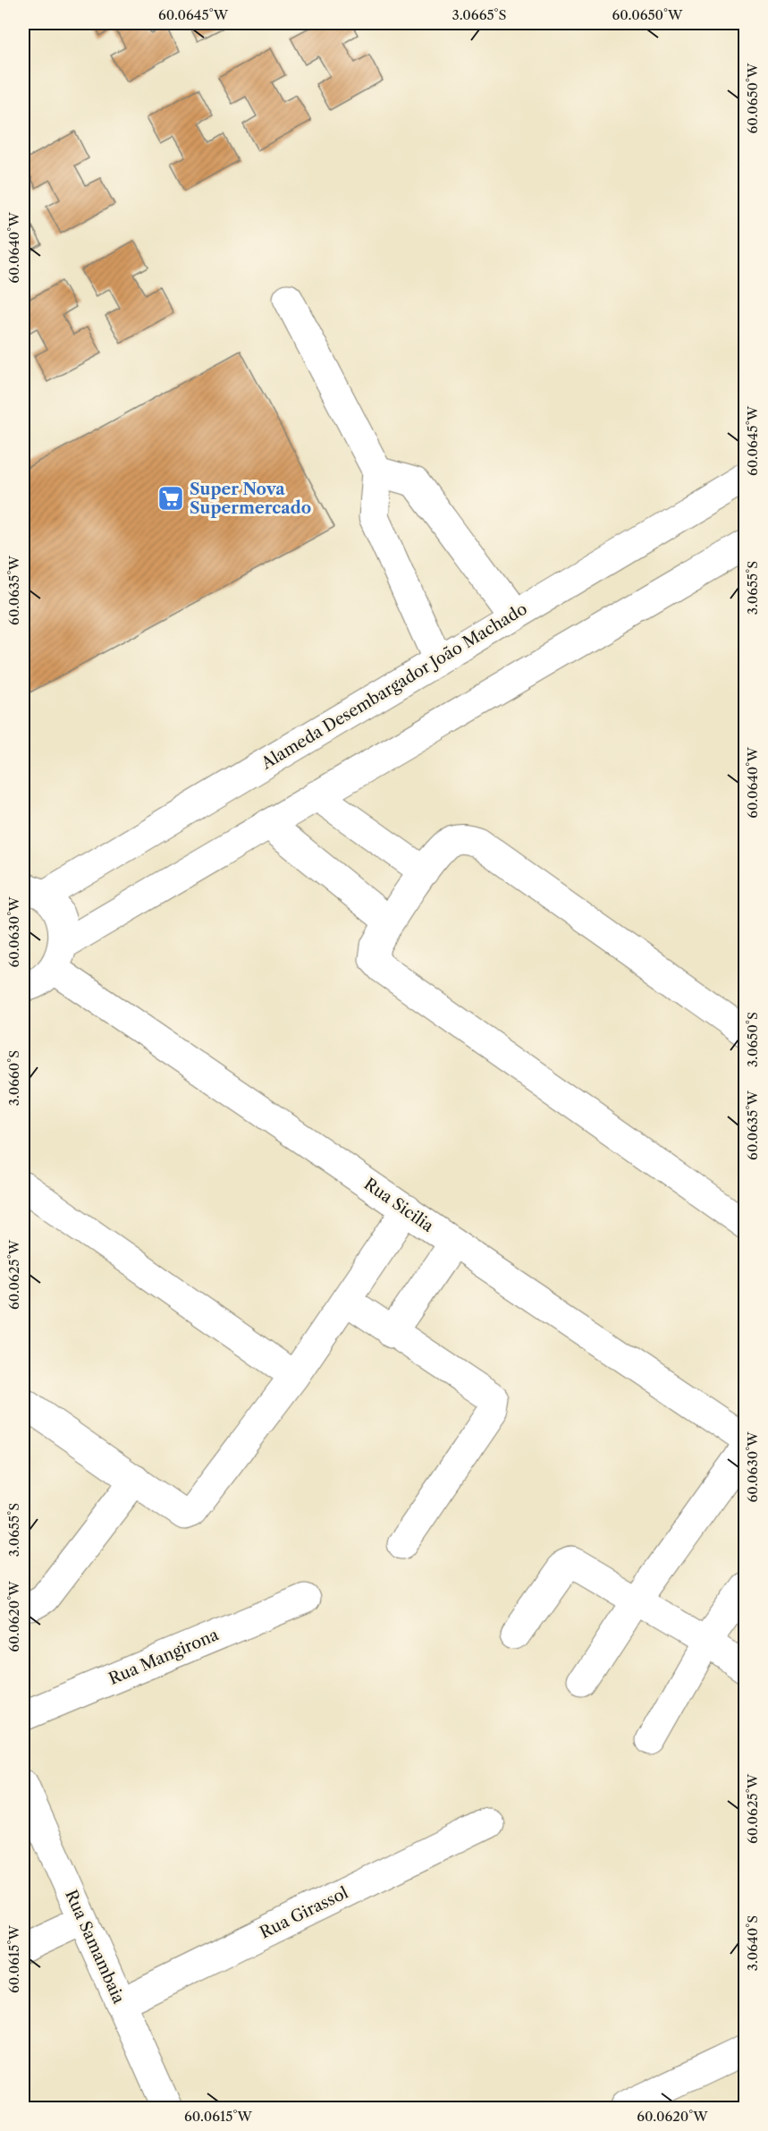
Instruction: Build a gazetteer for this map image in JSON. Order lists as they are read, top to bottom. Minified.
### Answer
{"streets":{"street":["Alameda Desembargador João Machado","Rua Sicilia","Rua Mangirona","Rua Girassol","Rua Samambaia"]},"crossings":[["Rua Girassol","Rua Samambaia"]],"places":{"supermarket":["Super Nova Supermercado"]},"coordinates":["60.0645°W","3.0665°S","60.0650°W","60.0640°W","3.0655°S","60.0635°W","60.0630°W","3.0650°S","3.0660°S","60.0625°W","60.0620°W","3.0640°S","60.0615°W"]}
